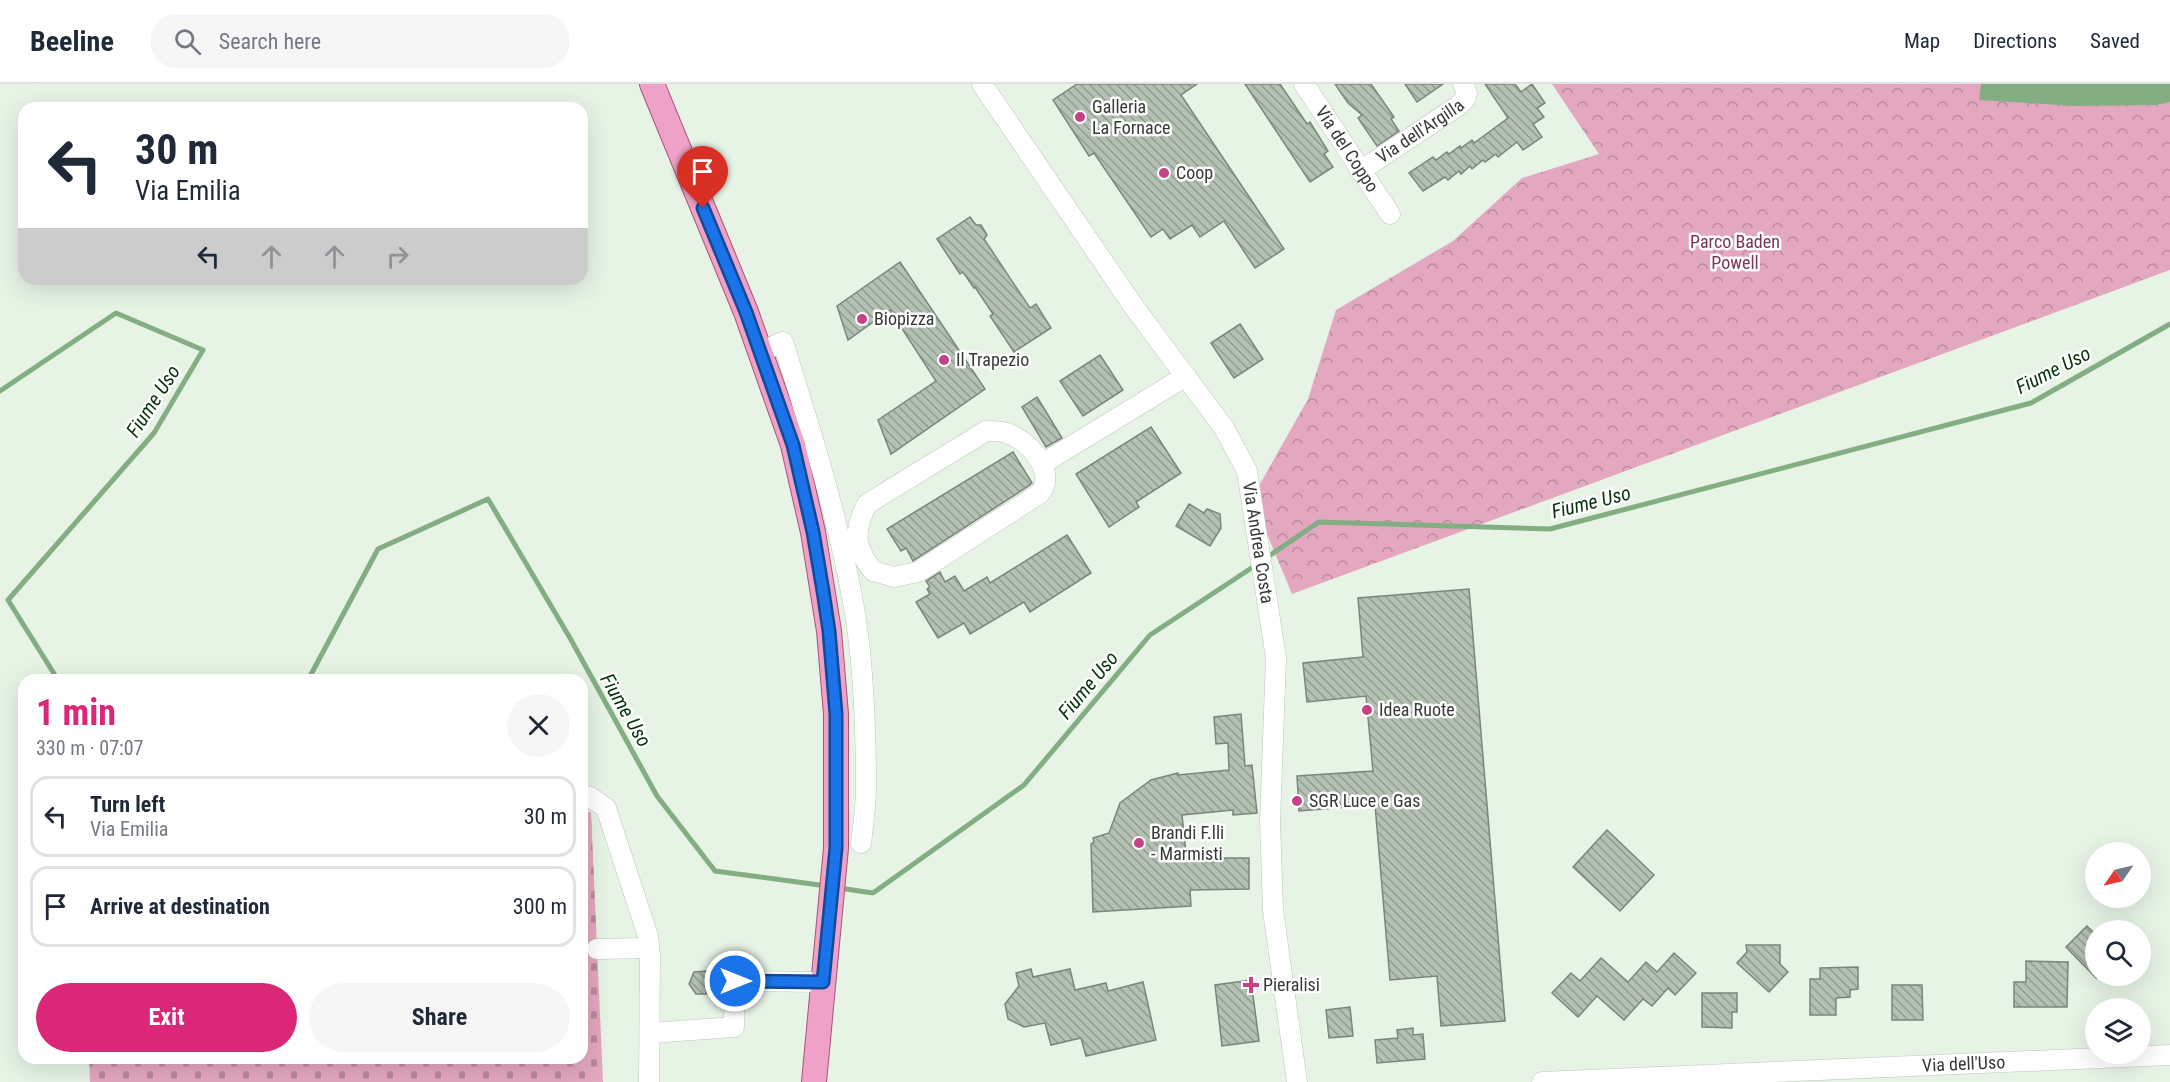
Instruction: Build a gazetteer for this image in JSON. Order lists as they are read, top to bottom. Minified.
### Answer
{"streets":{"street":["Via dell'Argilla","Via del Coppo","Via Andrea Costa","Via dell'Uso"]},"crossings":[["Via dell'Argilla","Via del Coppo"]],"water":["Fiume Uso"],"parks":["Parco Baden Powell"],"places":{"other":["Galleria La Fornace","Coop","Biopizza","Il Trapezio","Idea Ruote","SGR Luce e Gas","Brandi F.lli - Marmisti"],"health":["Pieralisi"]},"north":"bottom left","page":{"header":"Beeline","search":"Search here","nav":["Map","Directions","Saved"],"turn":["30 m","Via Emilia"],"heading":["1 min","330 m · 07:07"],"list":[{"name":"Turn left","note":"Via Emilia","value":"30 m"},{"name":"Arrive at destination","value":"300 m"}],"buttons":["Exit","Share"]}}
